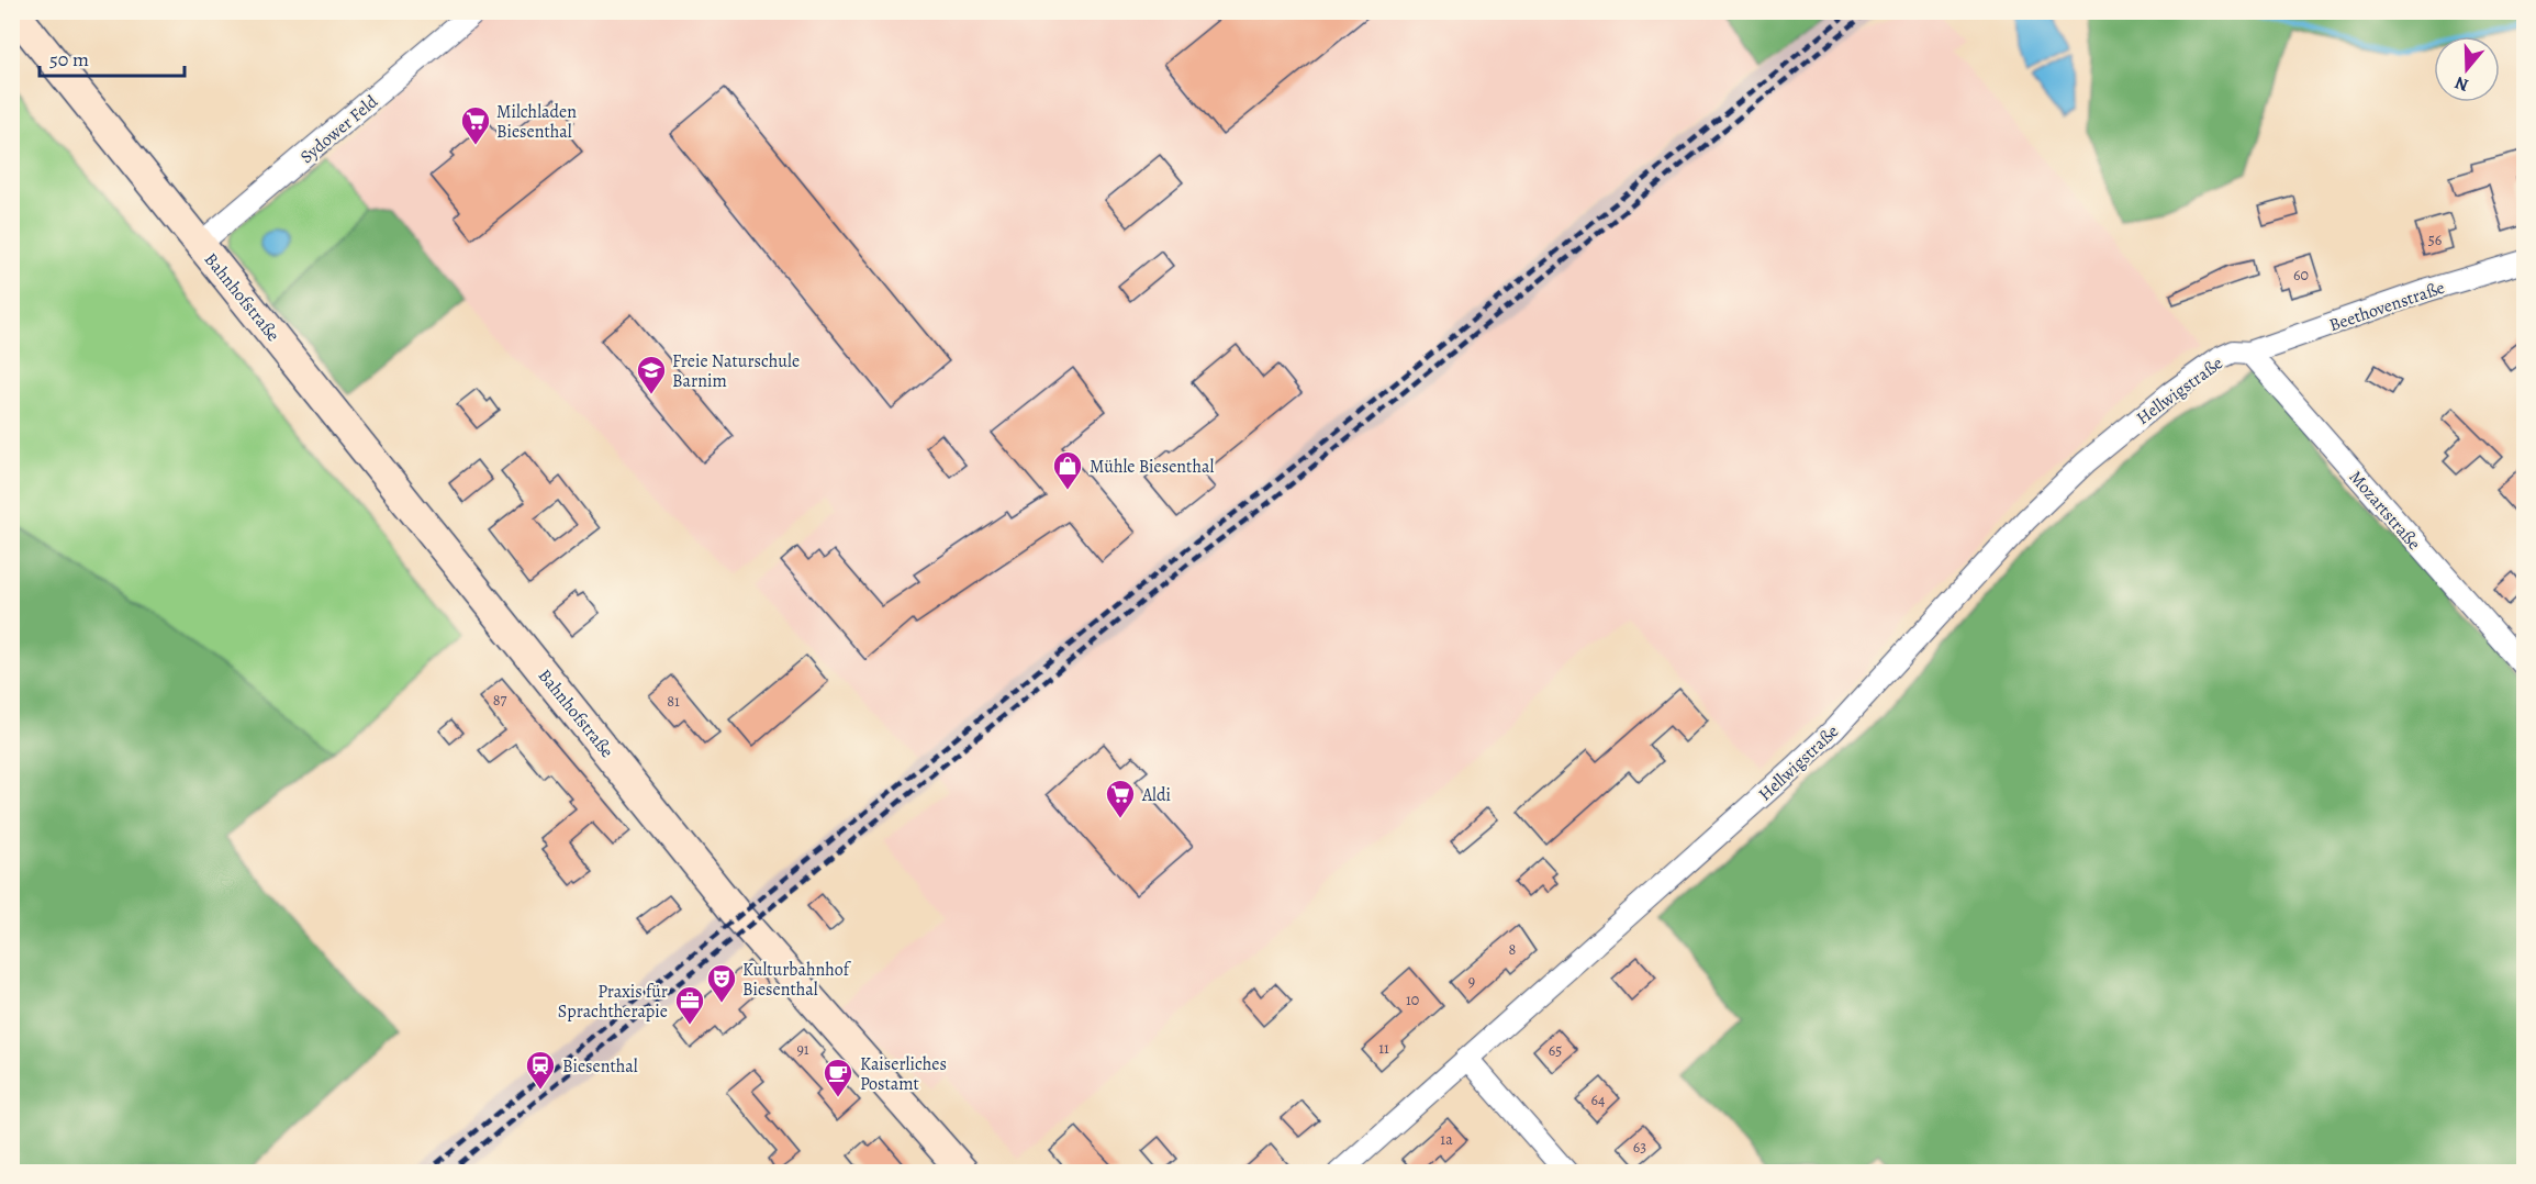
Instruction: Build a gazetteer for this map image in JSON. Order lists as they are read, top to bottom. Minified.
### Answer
{"streets":{"main road":["Bahnhofstraße"],"street":["Sydower Feld","Beethovenstraße","Hellwigstraße","Mozartstraße"]},"crossings":[["Sydower Feld","Bahnhofstraße"],["Beethovenstraße","Hellwigstraße"],["Beethovenstraße","Mozartstraße"],["Hellwigstraße","Mozartstraße"]],"places":{"supermarket":["Milchladen Biesenthal","Aldi"],"school or university":["Freie Naturschule Barnim"],"shop":["Mühle Biesenthal"],"theatre":["Kulturbahnhof Biesenthal"],"office":["Praxis für Sprachtherapie"],"station":["Biesenthal"],"cafe":["Kaiserliches Postamt"]},"house_numbers":["56","60","87","81","8","9","10","11","91","65","64","1a","63"],"scale_bar":"50 m","north":"bottom"}
